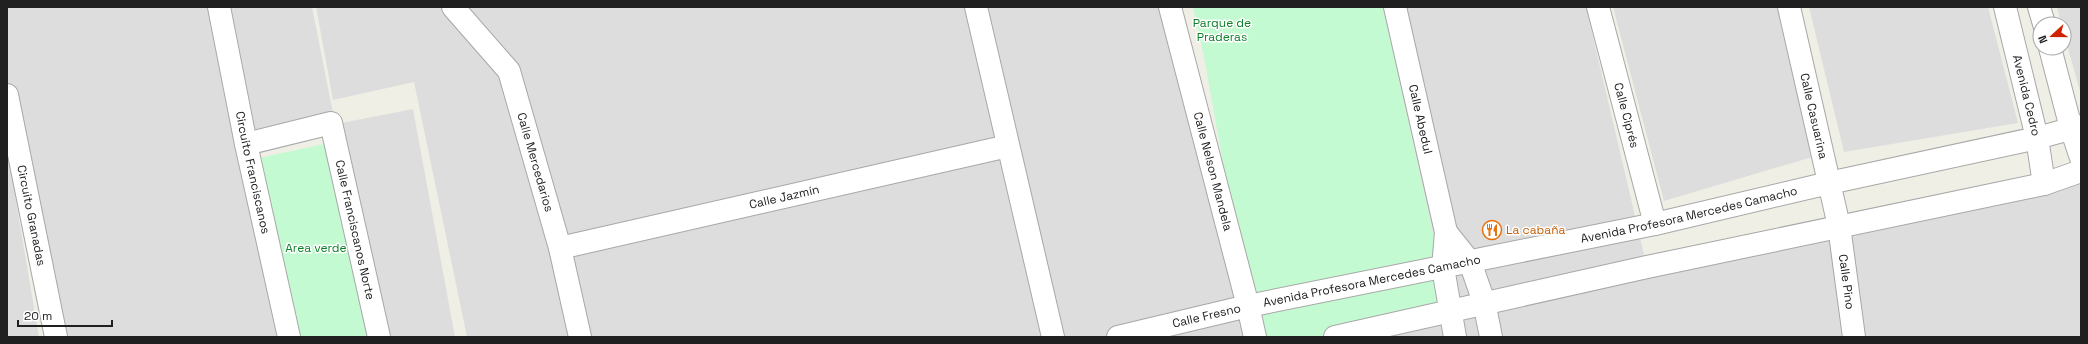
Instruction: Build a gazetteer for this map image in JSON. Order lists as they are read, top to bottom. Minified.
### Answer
{"streets":{"street":["Avenida Cedro","Calle Ciprés","Calle Casuarina","Calle Abedul","Calle Mercedarios","Circuito Franciscanos","Calle Nelson Mandela","Calle Jazmín","Avenida Profesora Mercedes Camacho","Circuito Granadas","Calle Franciscanos Norte","Calle Pino","Calle Fresno"]},"crossings":[["Avenida Cedro","Avenida Profesora Mercedes Camacho"],["Calle Ciprés","Avenida Profesora Mercedes Camacho"],["Calle Casuarina","Avenida Profesora Mercedes Camacho"],["Calle Casuarina","Calle Pino"],["Calle Abedul","Avenida Profesora Mercedes Camacho"],["Calle Mercedarios","Calle Jazmín"],["Circuito Franciscanos","Calle Franciscanos Norte"],["Calle Nelson Mandela","Avenida Profesora Mercedes Camacho"],["Calle Nelson Mandela","Calle Fresno"],["Avenida Profesora Mercedes Camacho","Calle Fresno"]],"parks":["Parque de Praderas","Area verde"],"places":{"restaurant":["La cabaña"]},"scale_bar":"20 m","north":"left"}
